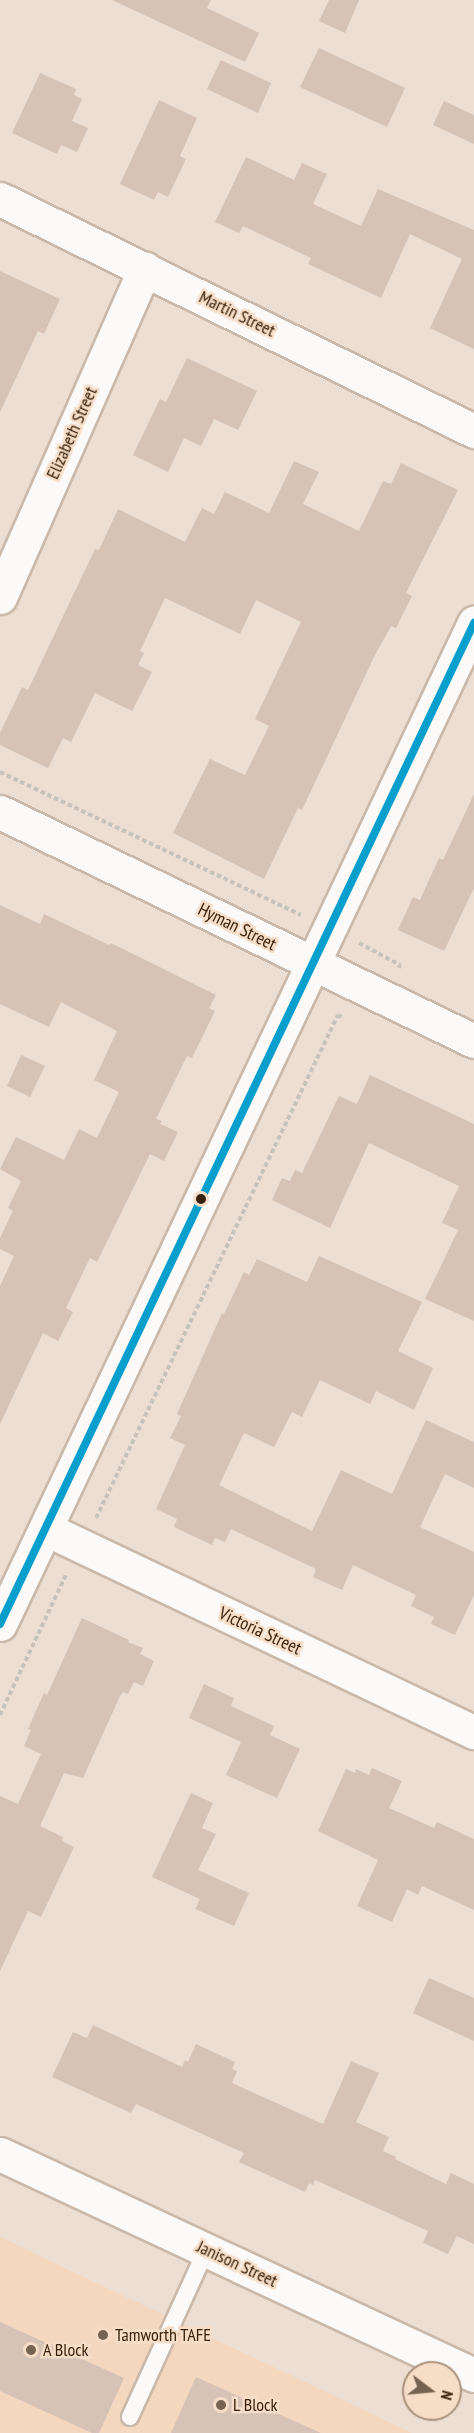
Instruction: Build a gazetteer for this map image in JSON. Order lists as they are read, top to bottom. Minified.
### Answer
{"streets":{"street":["Martin Street","Elizabeth Street","Hyman Street","Victoria Street","Janison Street"]},"crossings":[["Martin Street","Elizabeth Street"]],"places":["Tamworth TAFE","A Block","L Block"],"north":"right"}
